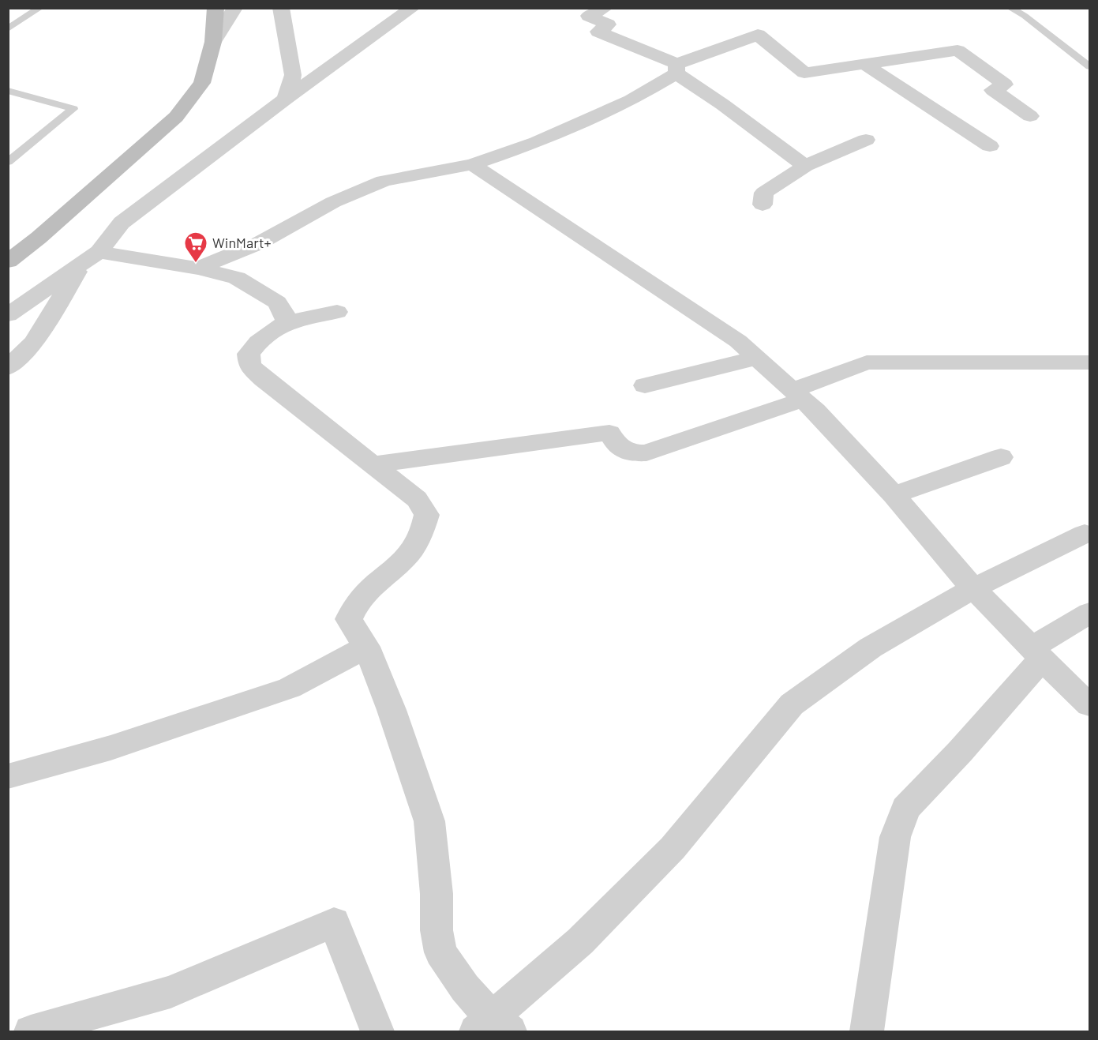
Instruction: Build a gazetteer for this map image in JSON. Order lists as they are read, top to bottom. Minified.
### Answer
{"places":{"supermarket":["WinMart+"]}}
